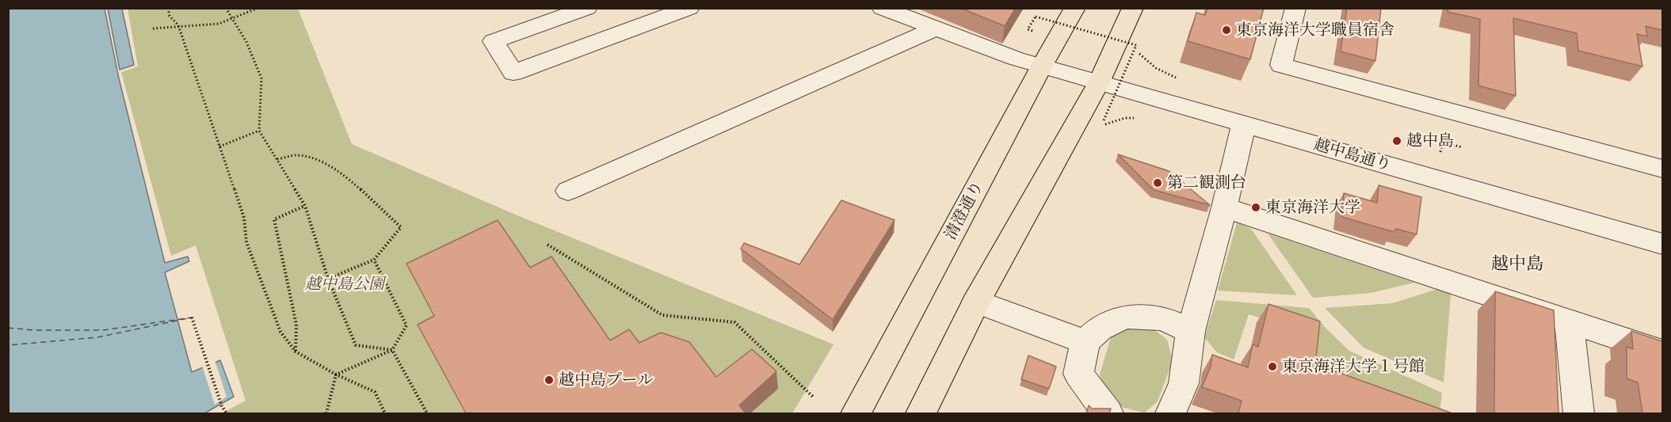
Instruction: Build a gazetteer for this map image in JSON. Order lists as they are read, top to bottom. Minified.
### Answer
{"streets":{"main road":["清澄通り"],"street":["越中島通り"]},"crossings":[["越中島通り","清澄通り"]],"districts":["越中島"],"parks":["越中島公園"],"places":["東京海洋大学職員宿舎","越中島","第二観測台","東京海洋大学","東京海洋大学１号館","越中島プール"]}
